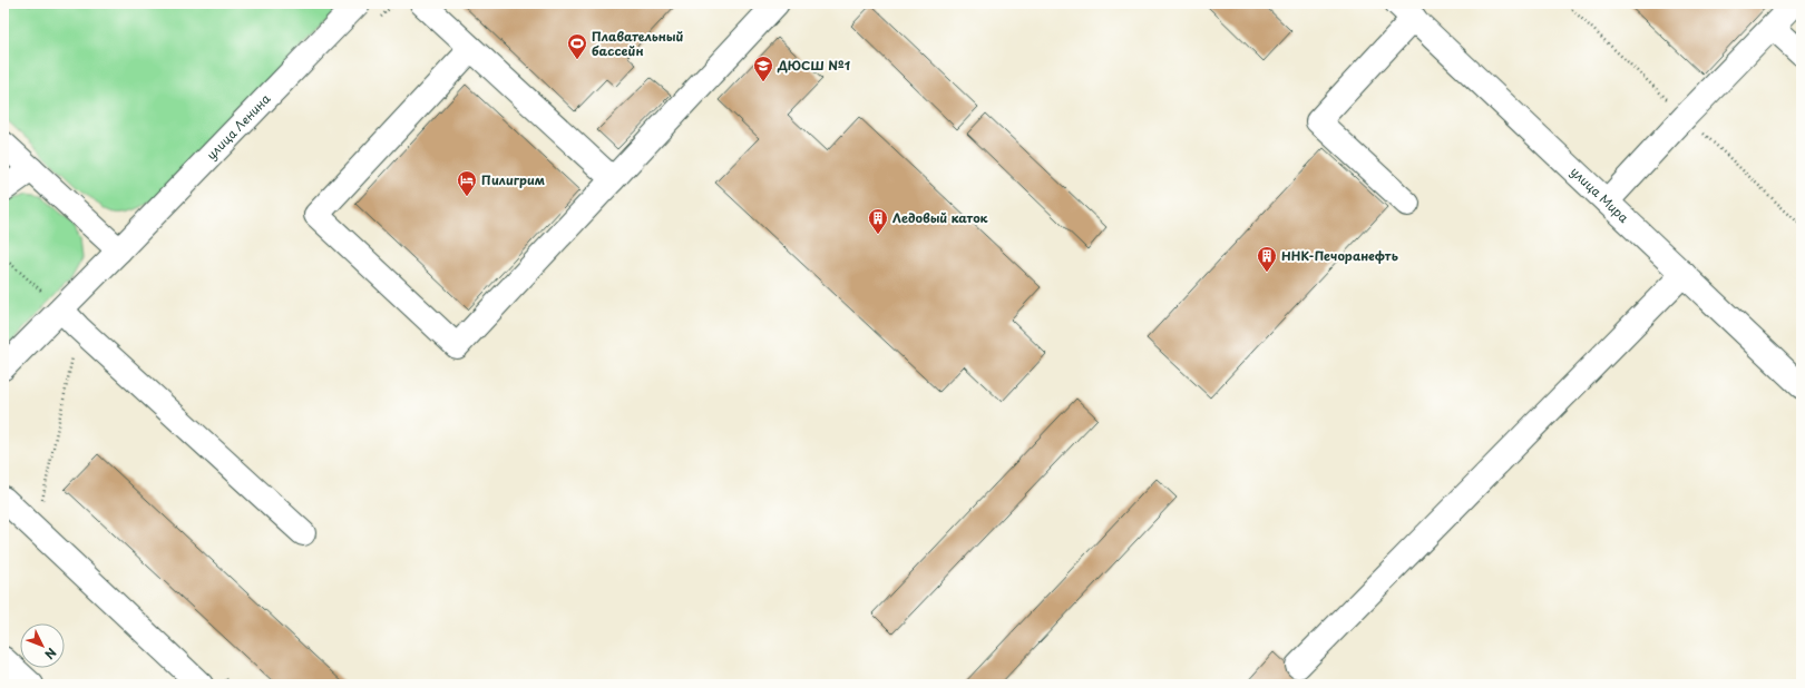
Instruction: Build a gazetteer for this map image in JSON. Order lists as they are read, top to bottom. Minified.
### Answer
{"streets":{"main road":["улица Ленина","улица Мира"]},"places":{"sports":["Плавательный бассейн"],"school or university":["ДЮСШ №1"],"hotel":["Пилигрим"],"building":["Ледовый каток","ННК-Печоранефть"]},"north":"bottom right"}
